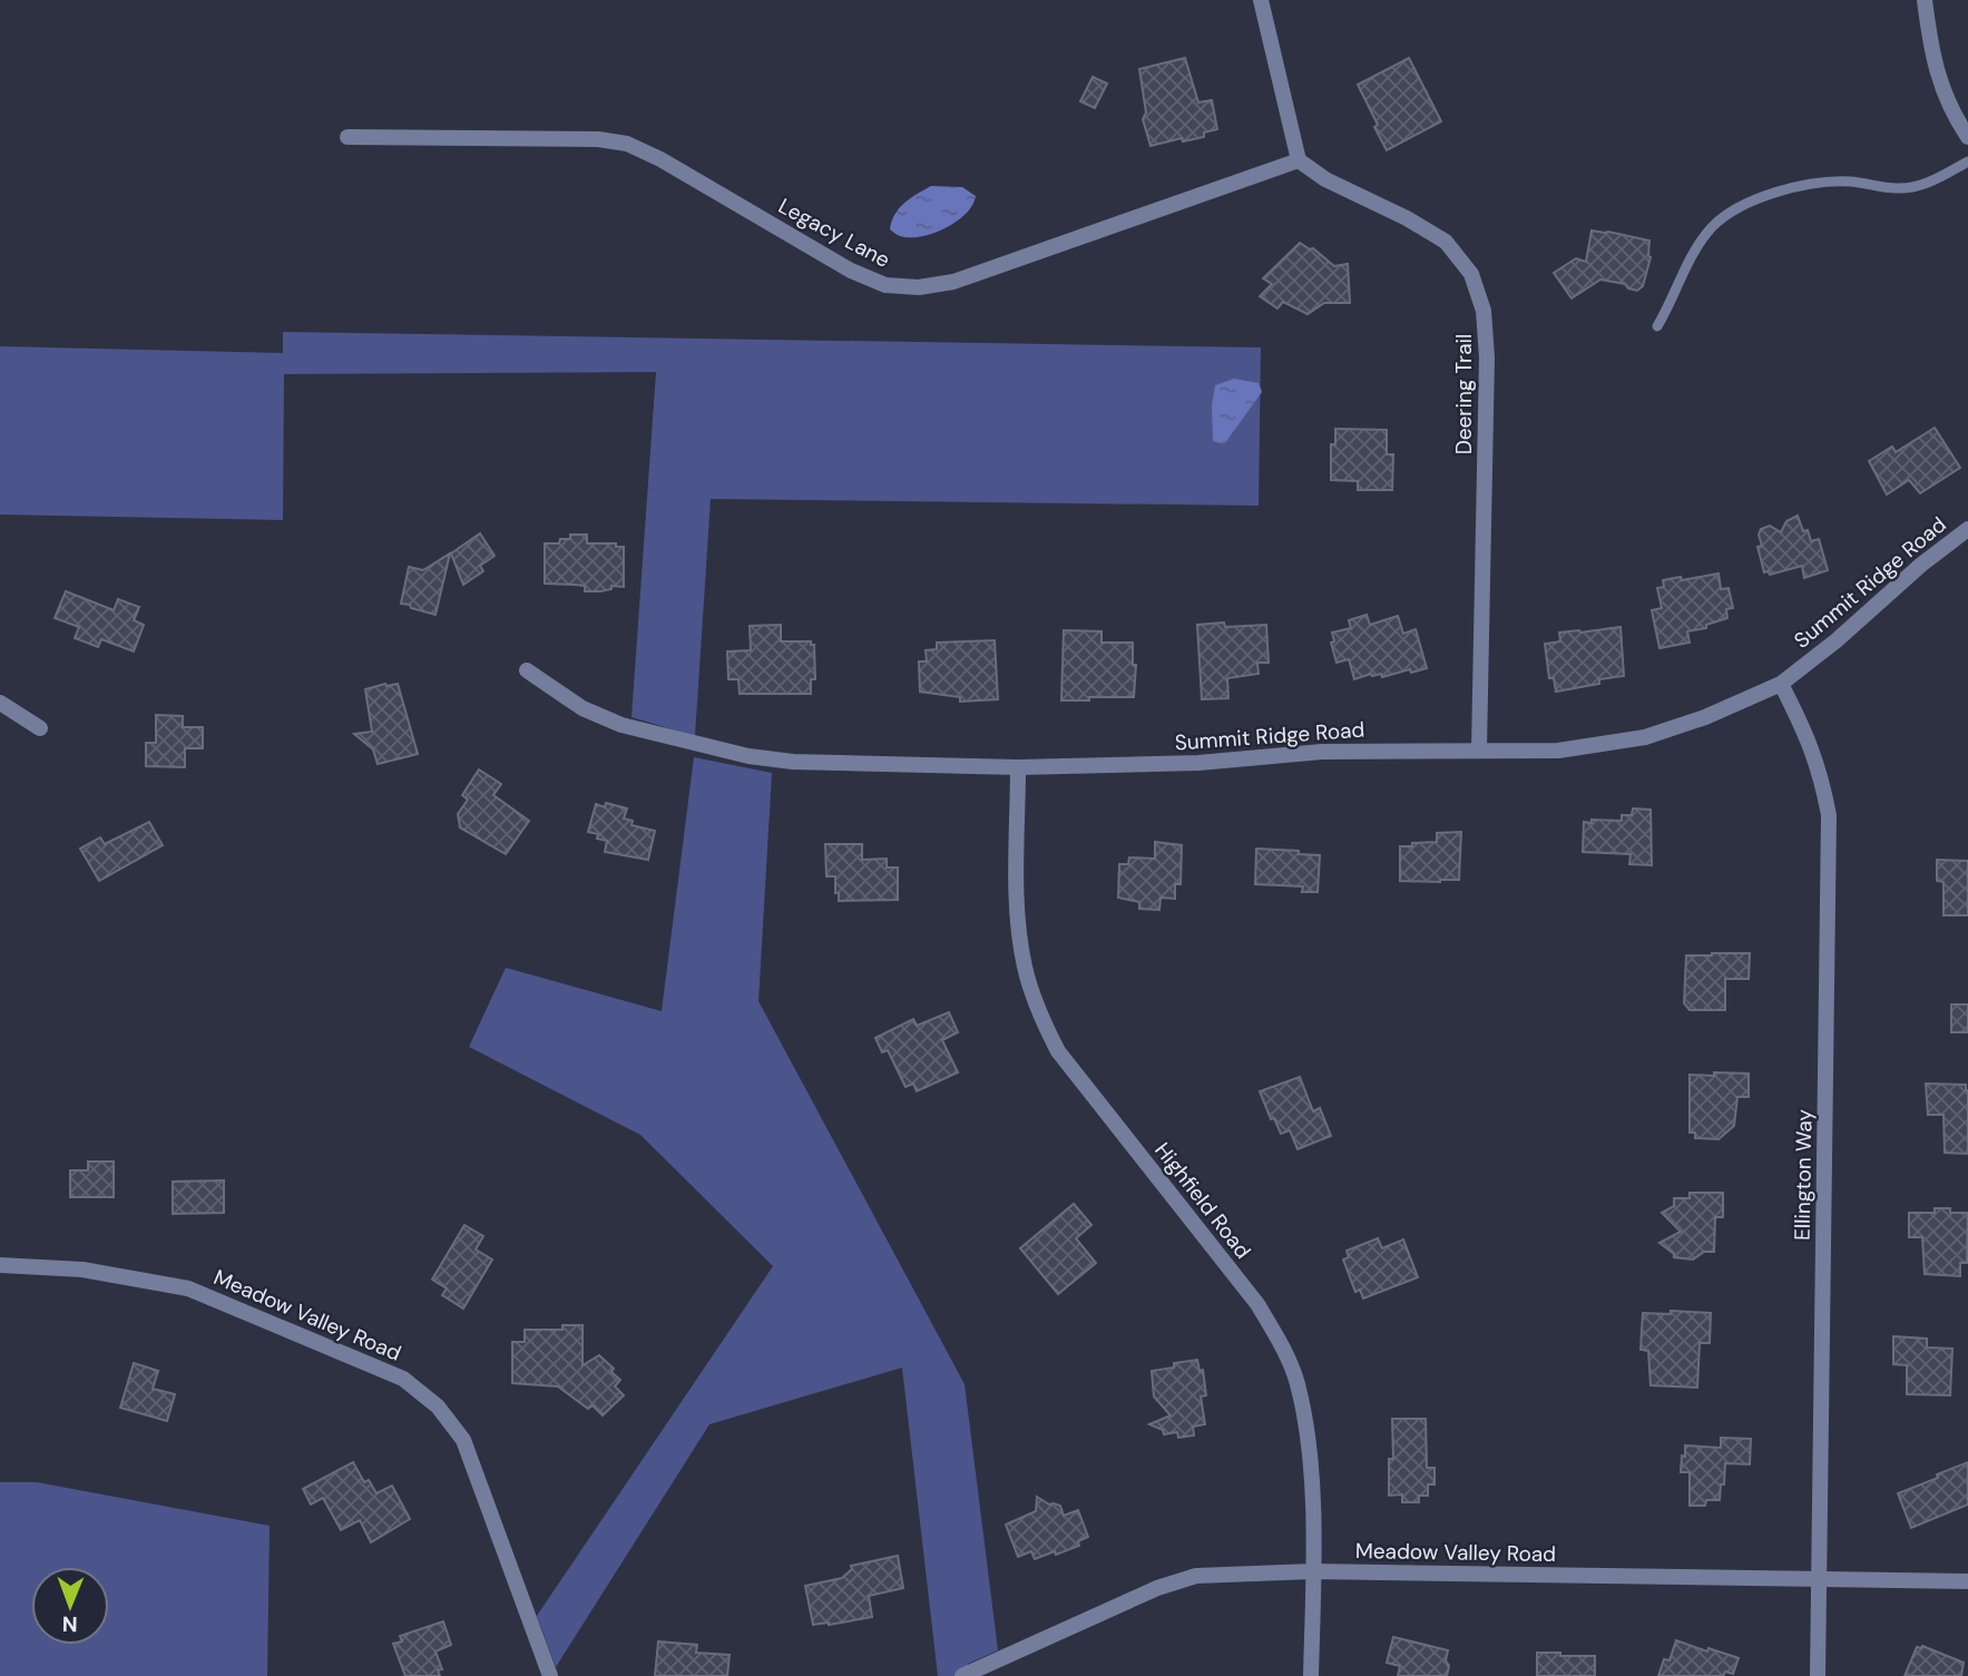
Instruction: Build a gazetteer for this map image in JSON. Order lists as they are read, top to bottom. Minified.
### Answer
{"streets":{"street":["Legacy Lane","Deering Trail","Summit Ridge Road","Ellington Way","Highfield Road","Meadow Valley Road"]},"crossings":[["Legacy Lane","Deering Trail"],["Deering Trail","Summit Ridge Road"],["Summit Ridge Road","Ellington Way"],["Summit Ridge Road","Highfield Road"],["Ellington Way","Meadow Valley Road"],["Highfield Road","Meadow Valley Road"]],"north":"bottom"}
